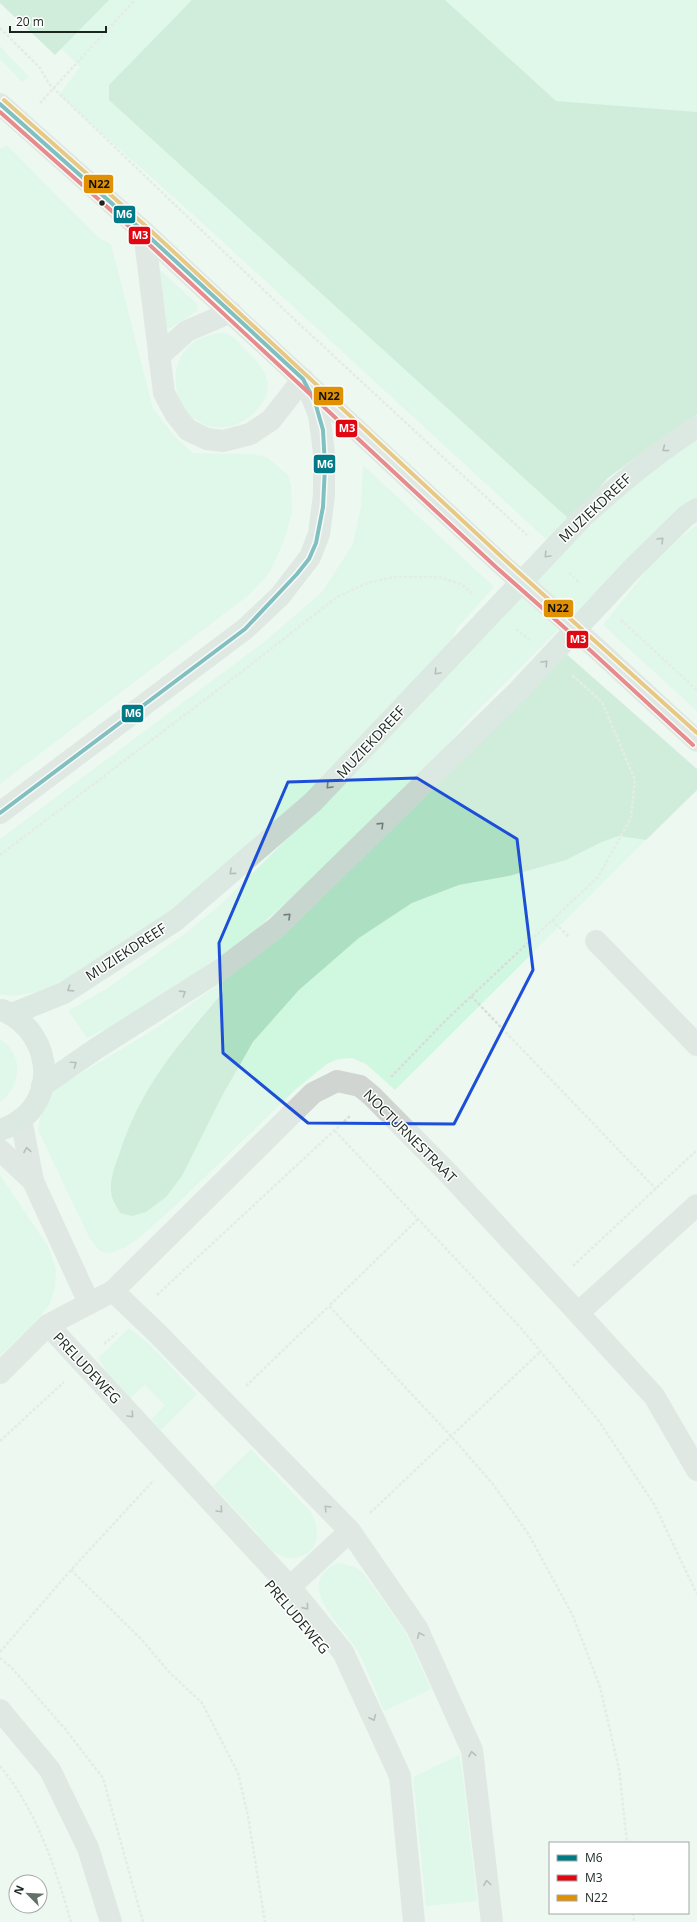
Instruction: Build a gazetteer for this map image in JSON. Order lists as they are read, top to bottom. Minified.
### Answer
{"streets":{"main road":["MUZIEKDREEF"],"street":["NOCTURNESTRAAT","PRELUDEWEG"]},"crossings":[["NOCTURNESTRAAT","PRELUDEWEG"]],"lines":["transit line N22","transit line M6","transit line M3"],"legend":["M6","M3","N22"],"scale_bar":"20 m","north":"top left"}
